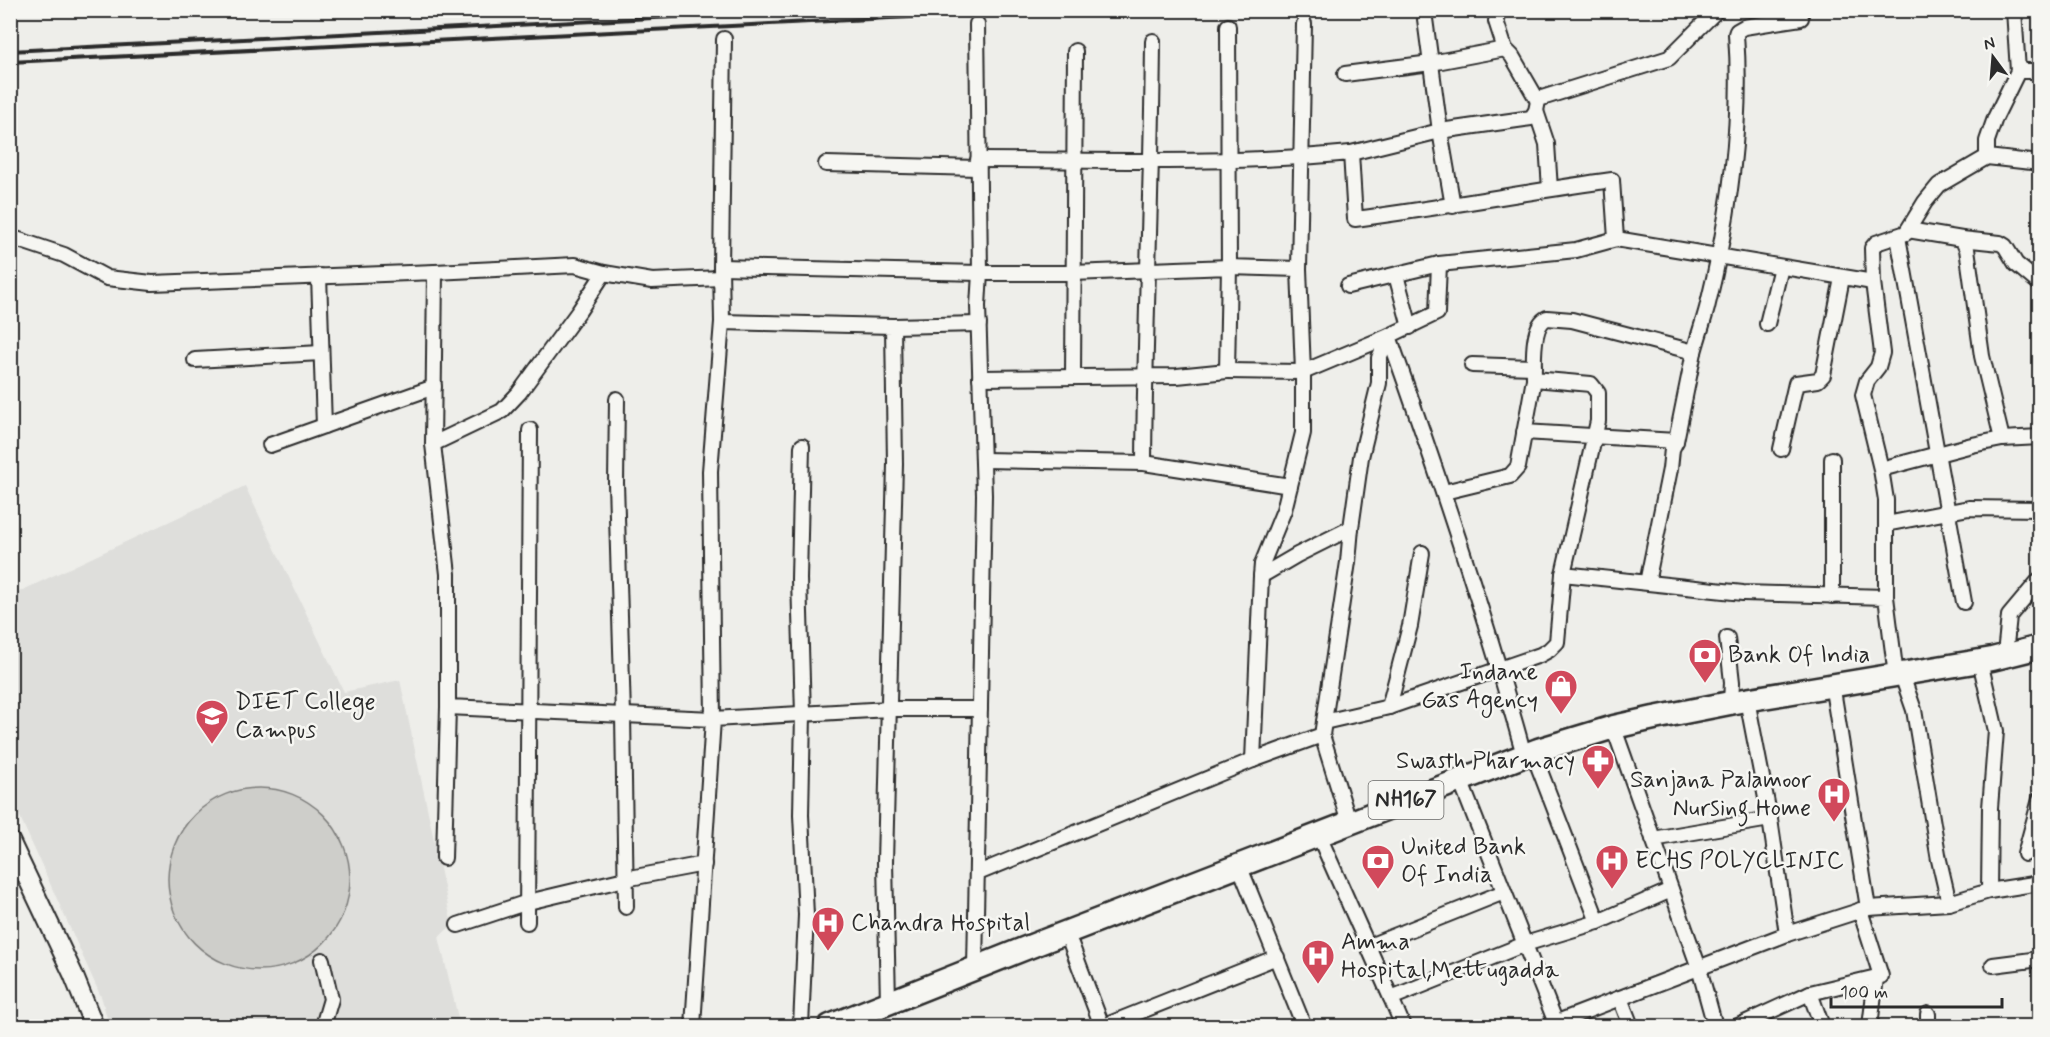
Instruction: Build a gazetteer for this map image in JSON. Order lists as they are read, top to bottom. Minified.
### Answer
{"streets":{"highway":["NH167"]},"places":{"bank":["Bank Of India","United Bank Of India"],"shop":["Indane Gas Agency"],"school or university":["DIET College Campus"],"pharmacy":["Swasth Pharmacy"],"hospital":["Sanjana Palamoor Nursing Home","ECHS POLYCLINIC","Chandra Hospital","Amma Hospital,Mettugadda"]},"scale_bar":"100 m","north":"top"}
